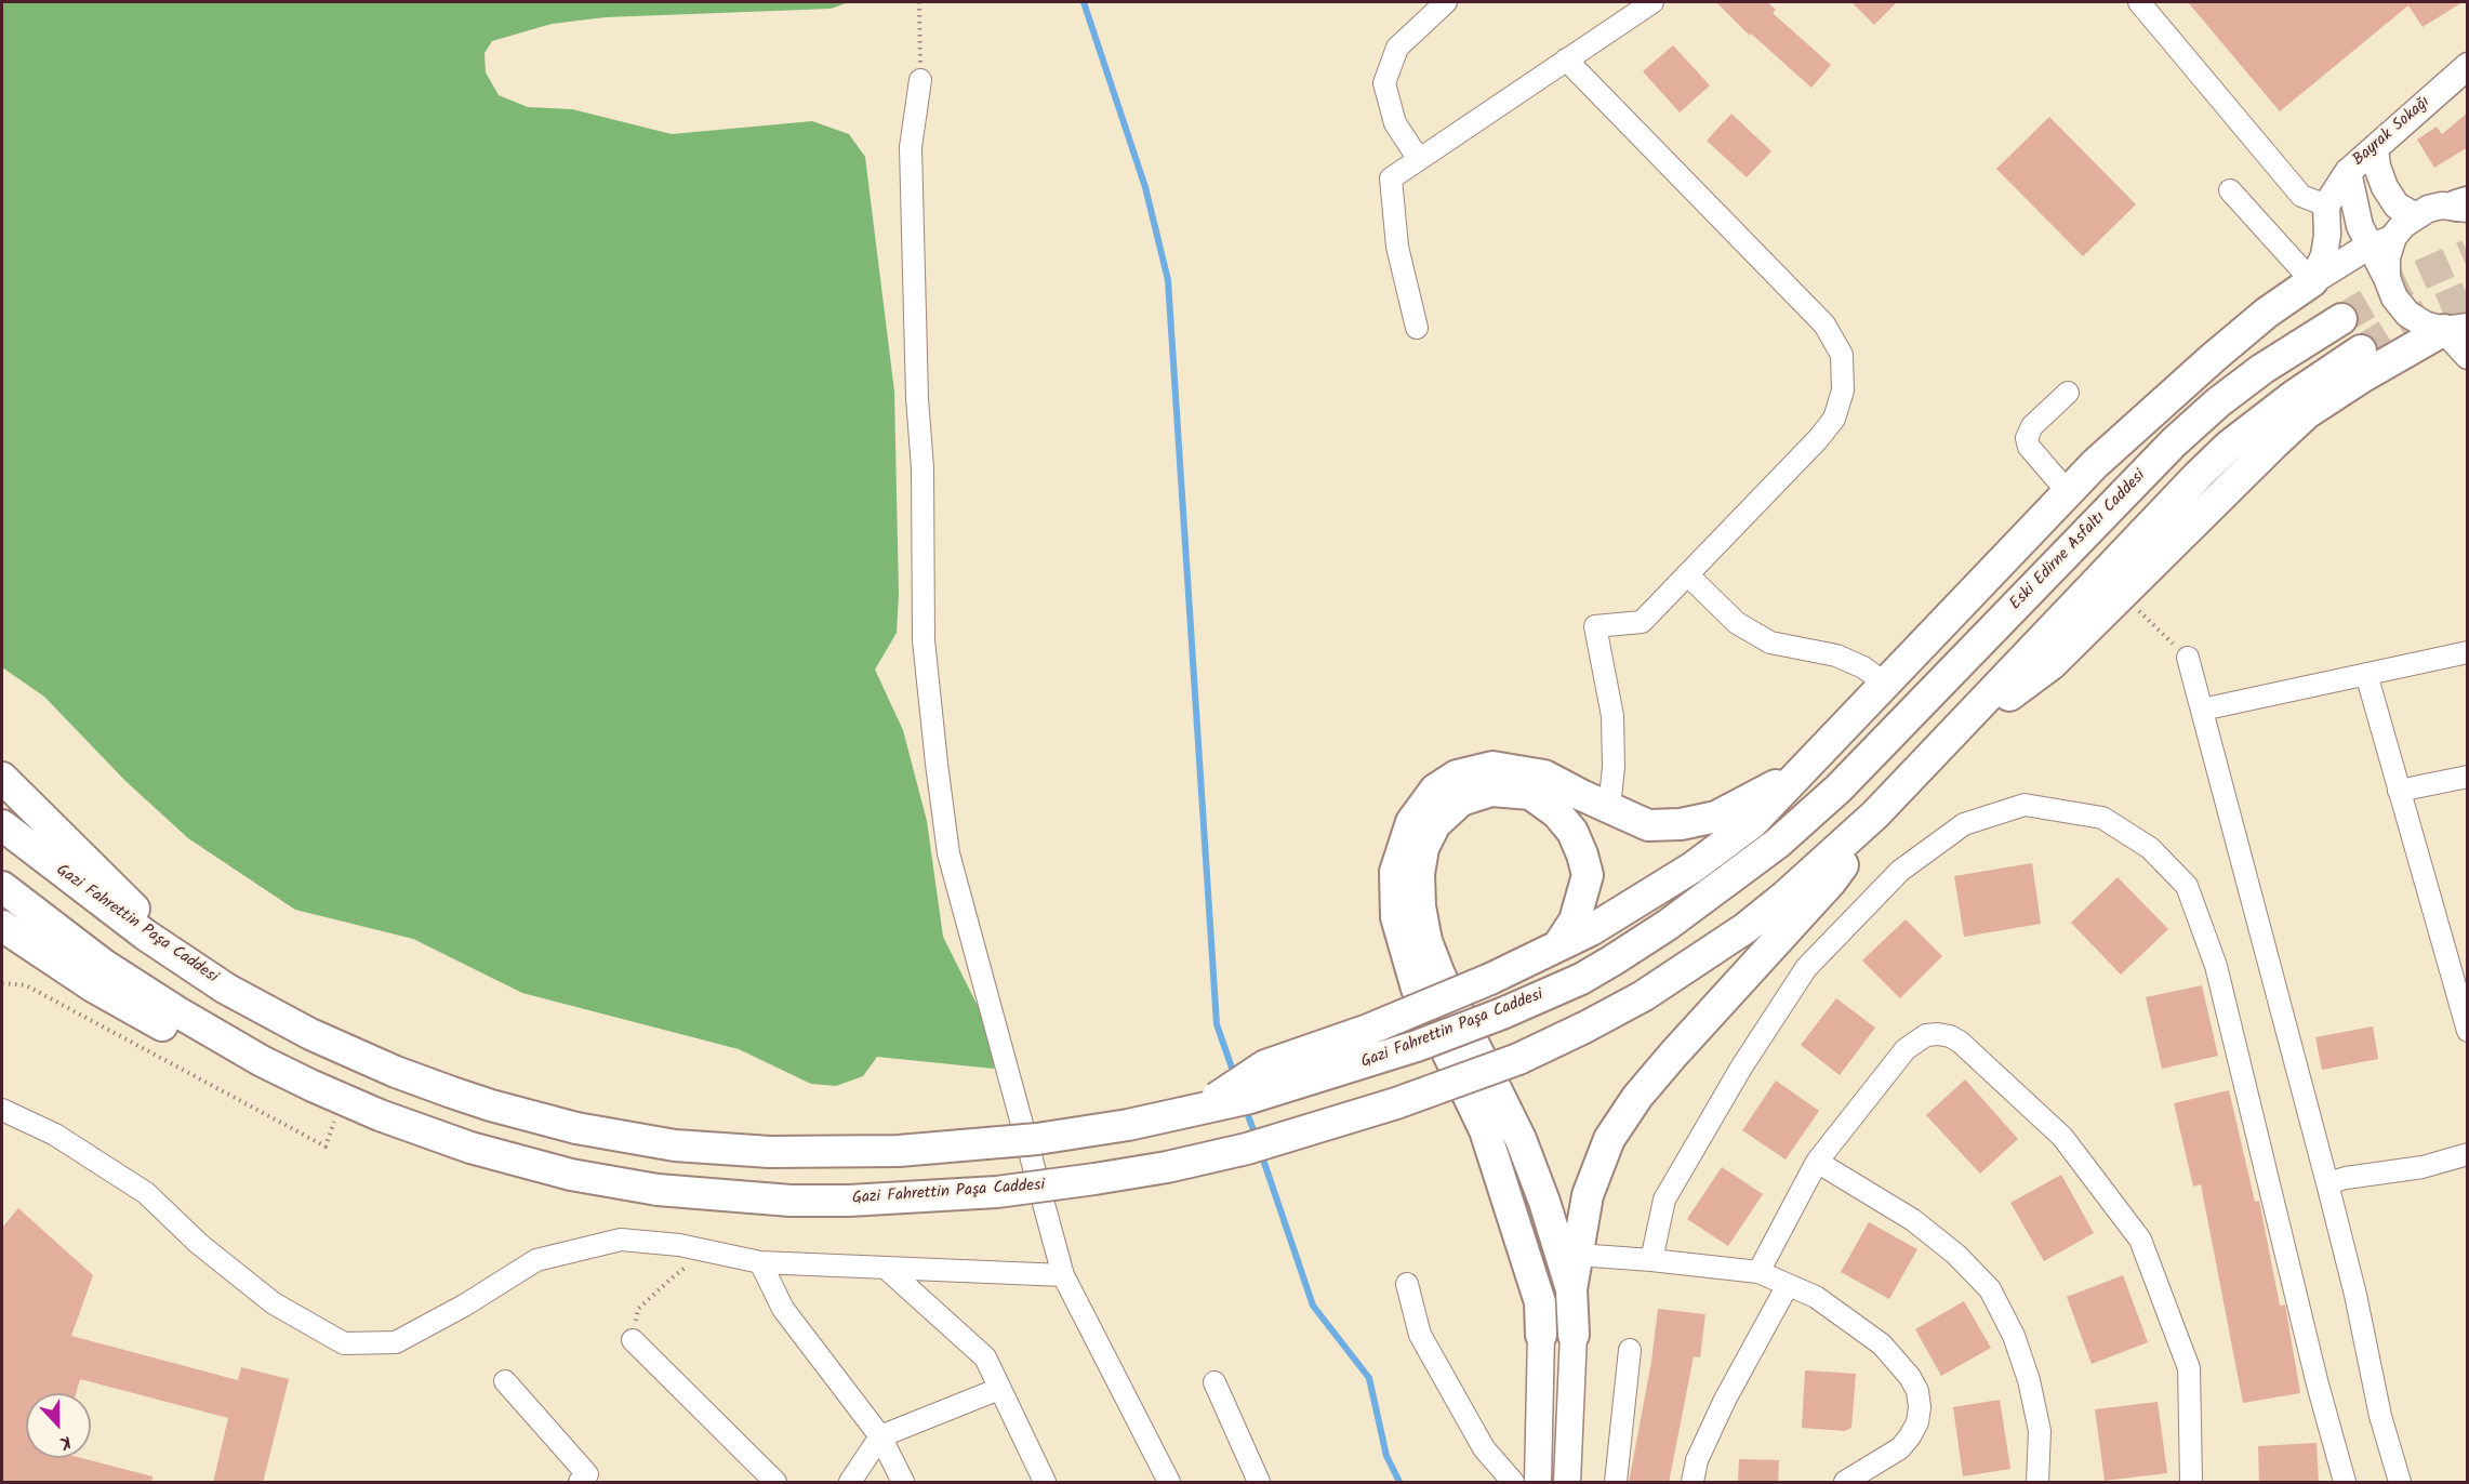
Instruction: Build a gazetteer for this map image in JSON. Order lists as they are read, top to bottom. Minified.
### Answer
{"streets":{"highway":["Eski Edirne Asfaltı Caddesi","Gazi Fahrettin Paşa Caddesi"],"main road":["Bayrak Sokağı"]},"crossings":[["Eski Edirne Asfaltı Caddesi","Gazi Fahrettin Paşa Caddesi"]],"north":"bottom"}
